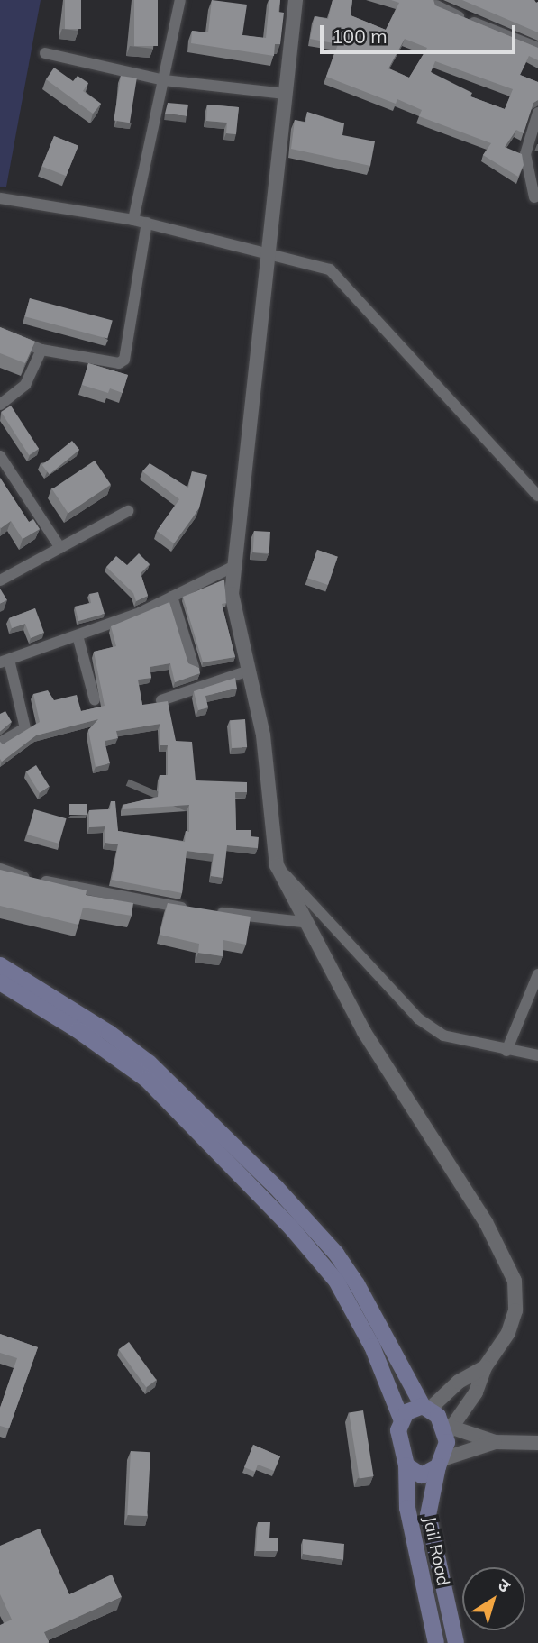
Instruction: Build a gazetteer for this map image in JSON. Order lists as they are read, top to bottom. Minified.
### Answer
{"streets":{"main road":["Jail Road"]},"scale_bar":"100 m","north":"top right"}
